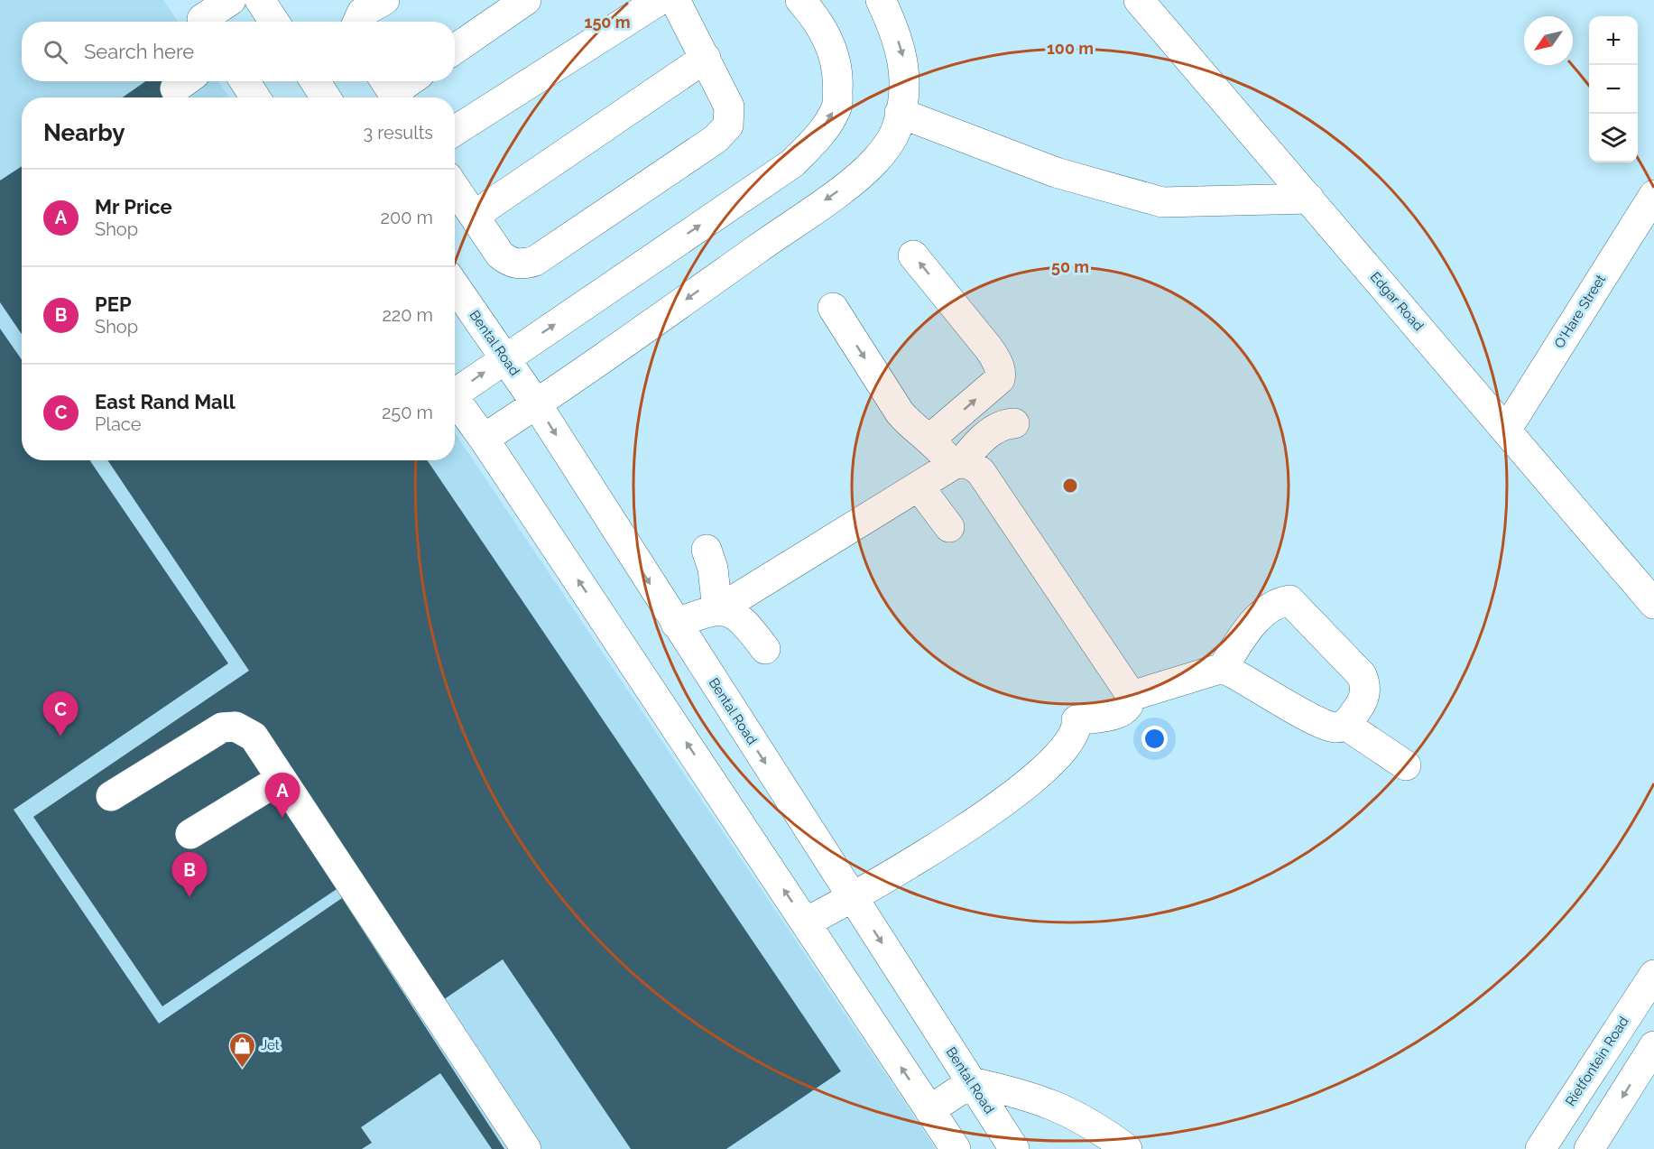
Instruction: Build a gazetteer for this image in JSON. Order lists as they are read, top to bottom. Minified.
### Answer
{"streets":{"street":["Edgar Road","O'Hare Street","Bental Road","Rietfontein Road"]},"crossings":[["Edgar Road","O'Hare Street"]],"places":{"shop":["Jet"]},"north":"bottom left","page":{"map_buttons":["+","−"],"search":"Search here","heading":["Nearby","3 results"],"list":[{"mark":"A","name":"Mr Price","note":"Shop","value":"200 m"},{"mark":"B","name":"PEP","note":"Shop","value":"220 m"},{"mark":"C","name":"East Rand Mall","note":"Place","value":"250 m"}],"pins":["C","A","B"]},"rings":["150 m","100 m","50 m"]}
